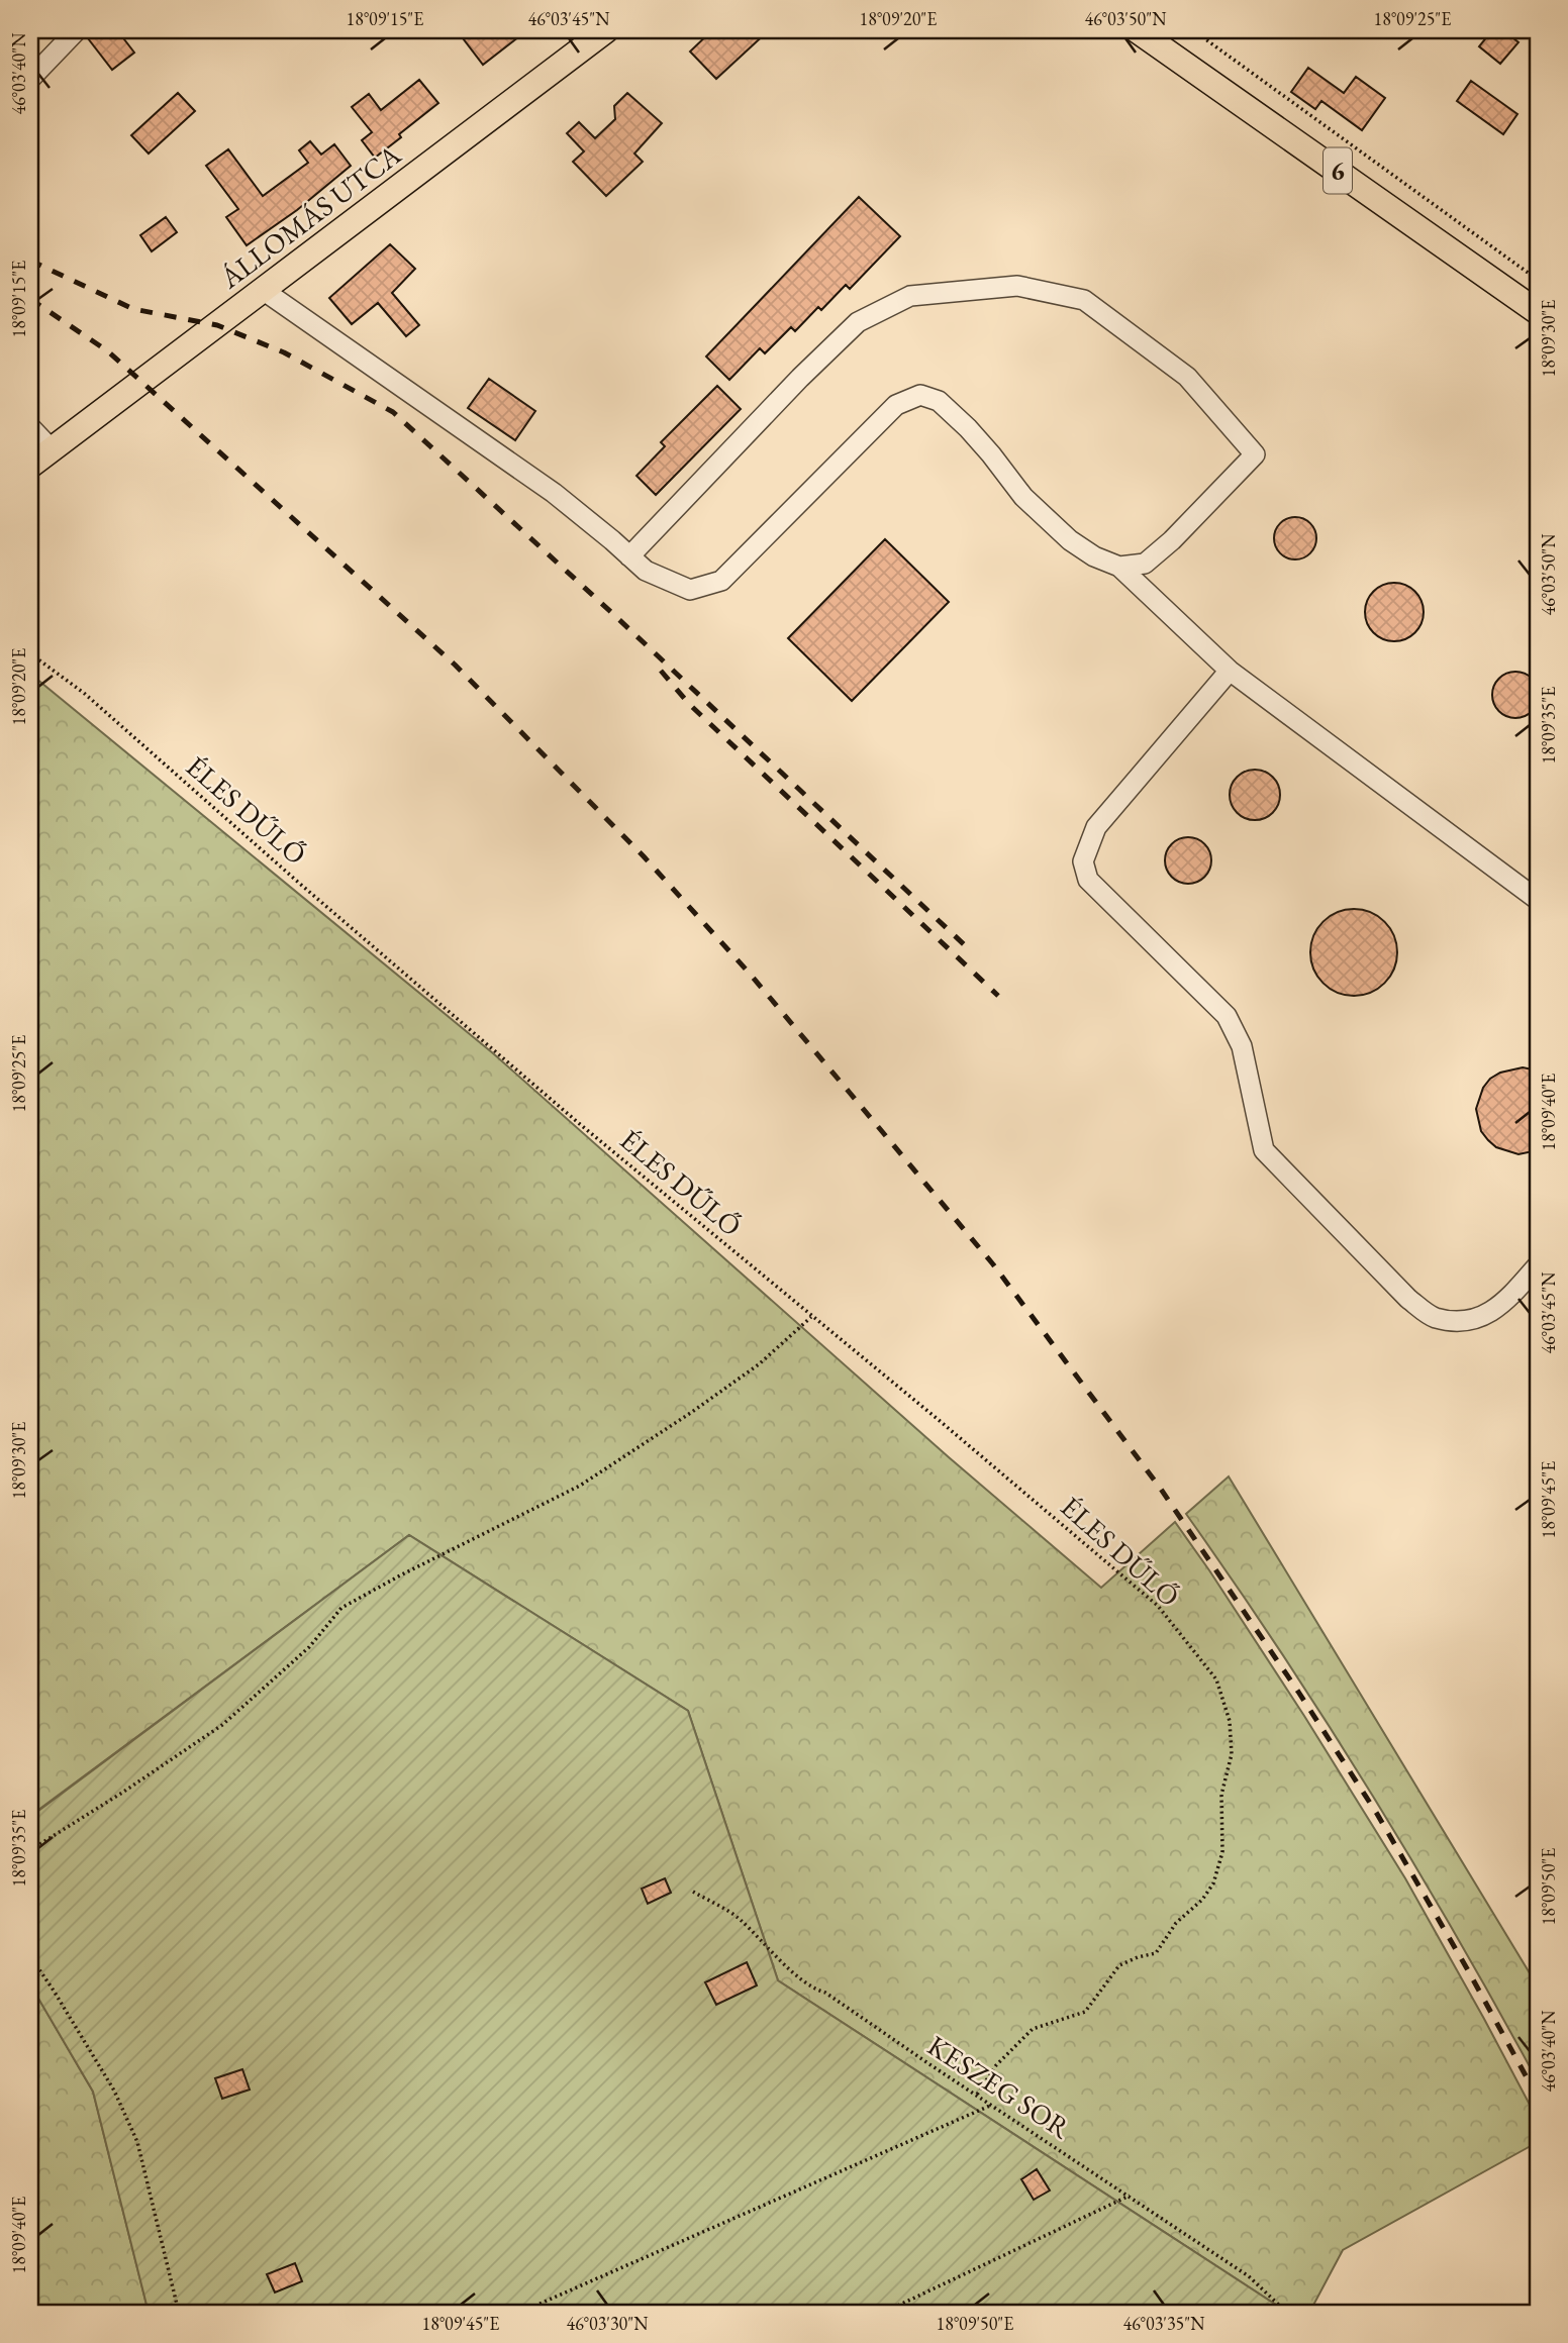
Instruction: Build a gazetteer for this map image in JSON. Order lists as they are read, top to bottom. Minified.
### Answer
{"streets":{"main road":["6","ÁLLOMÁS UTCA"],"path":["ÉLES DŰLŐ","KESZEG SOR"]},"crossings":[["ÉLES DŰLŐ","KESZEG SOR"]],"coordinates":["18°09'15\"E","46°03'45\"N","18°09'20\"E","46°03'50\"N","18°09'25\"E","46°03'40\"N","18°09'30\"E","18°09'35\"E","18°09'40\"E","18°09'45\"E","18°09'50\"E","46°03'30\"N","46°03'35\"N"]}
